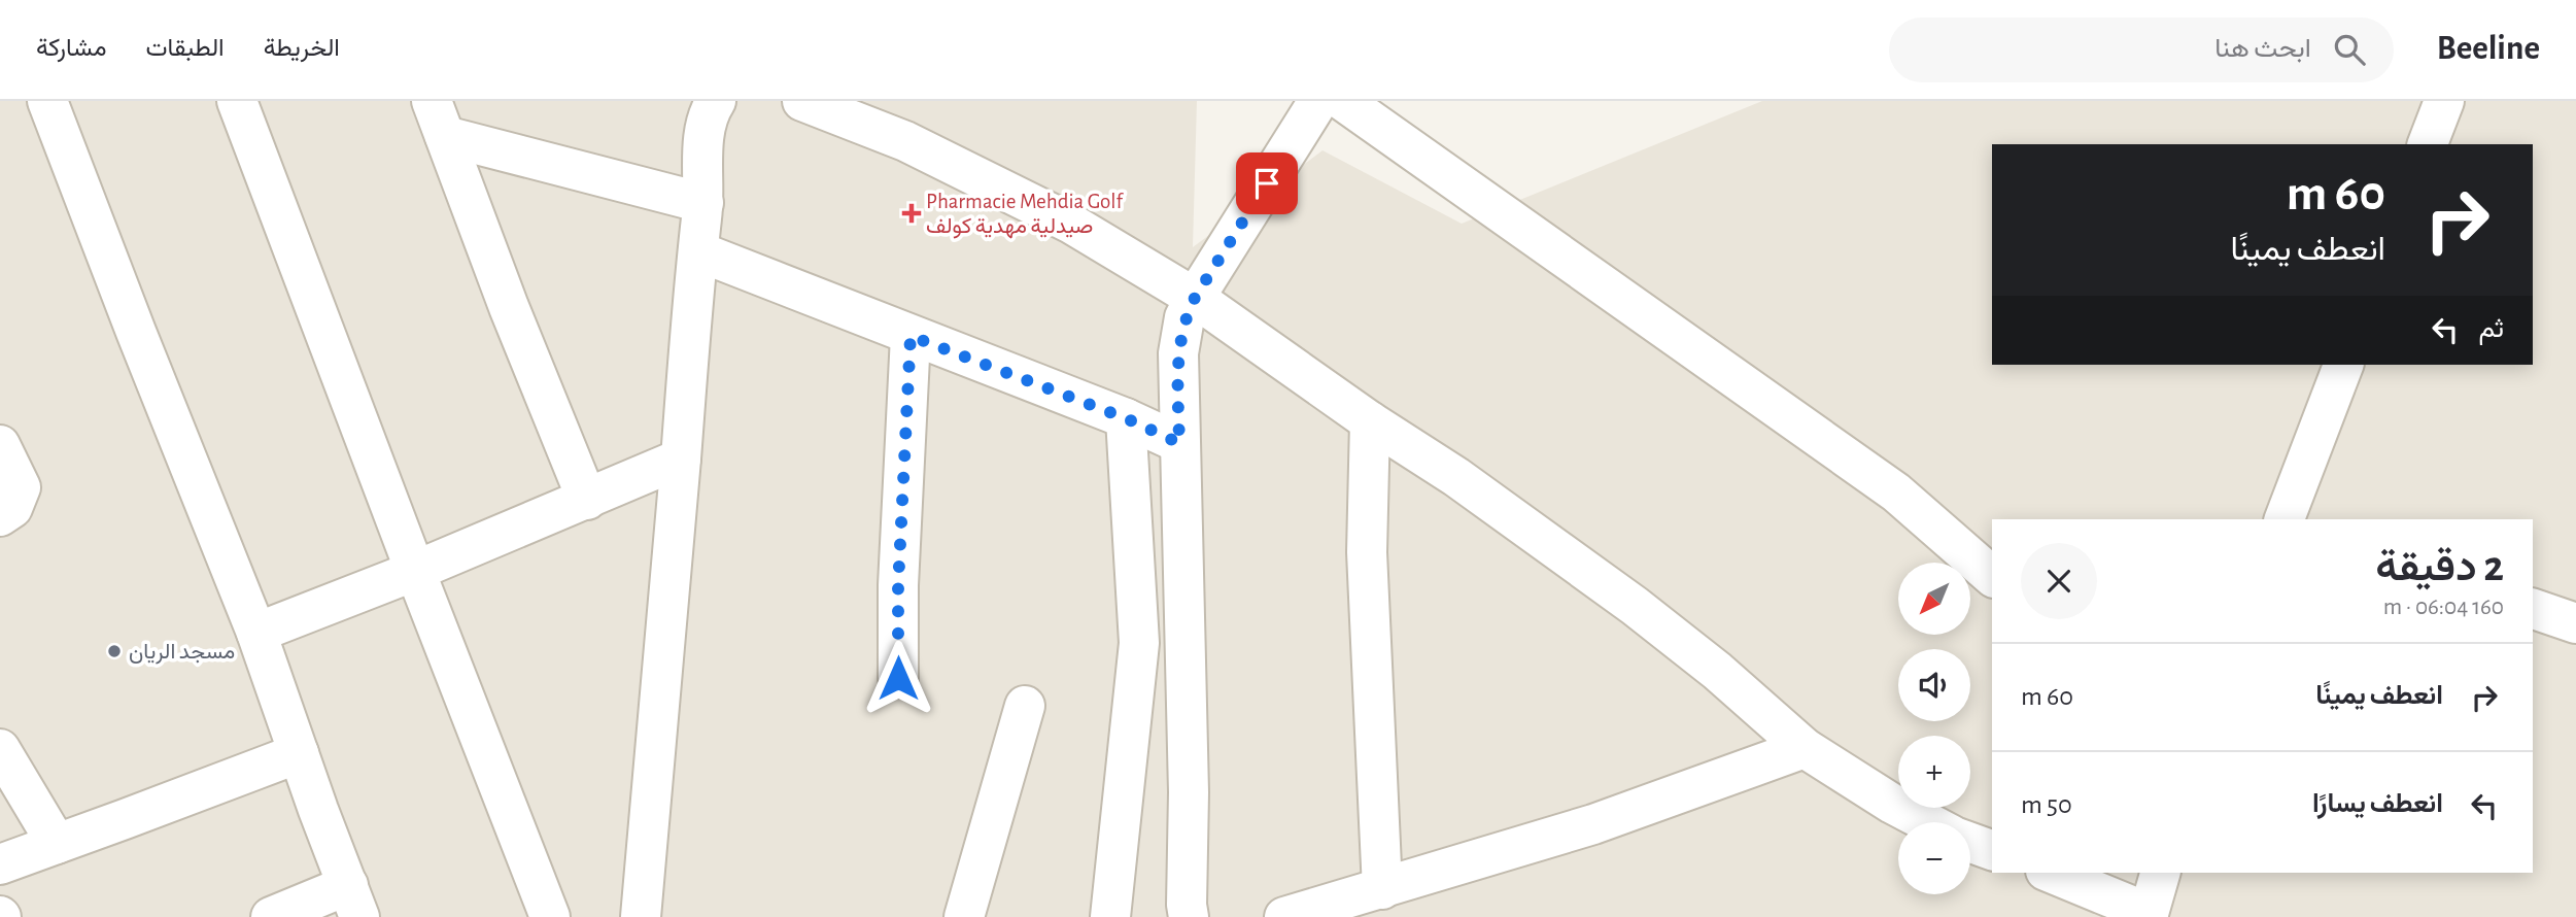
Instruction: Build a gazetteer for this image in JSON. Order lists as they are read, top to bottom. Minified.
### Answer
{"places":{"health":["Pharmacie Mehdia Golf صيدلية مهدية كولف"],"other":["مسجد الريان"]},"north":"bottom left","page":{"header":"Beeline","search":"ابحث هنا","nav":["الخريطة","الطبقات","مشاركة"],"turn":["60 m","انعطف يمينًا"],"then":"ثم","heading":["2 دقيقة","160 m · 06:04"],"map_buttons":["+","−"],"list":[{"name":"انعطف يمينًا","value":"60 m"},{"name":"انعطف يسارًا","value":"50 m"}]}}
